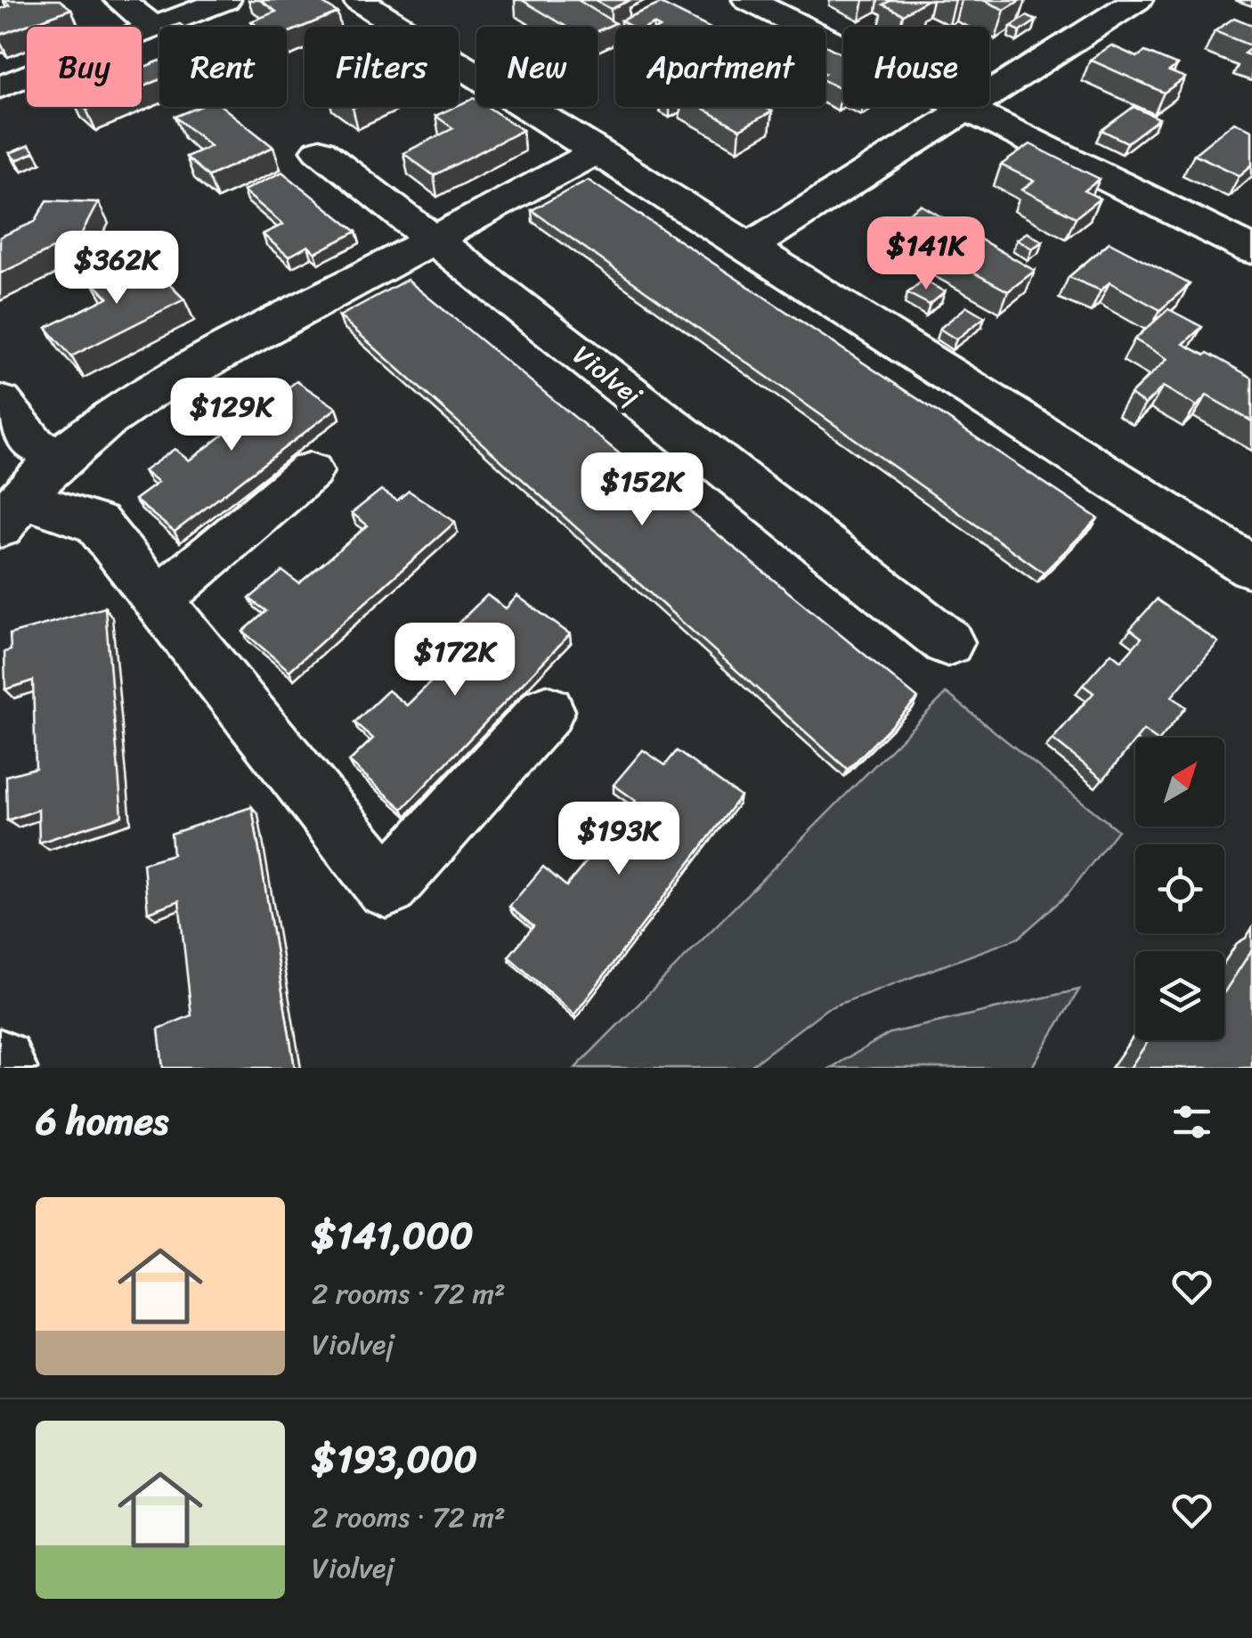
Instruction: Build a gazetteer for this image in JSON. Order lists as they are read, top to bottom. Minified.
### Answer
{"streets":{"street":["Violvej"]},"north":"top right","page":{"chip":["Buy","Rent","Filters","New","Apartment","House"],"price":["$141K","$362K","$129K","$152K","$172K","$193K"],"heading":"6 homes","list":[{"name":"$141,000","note":"2 rooms · 72 m² · Violvej"},{"name":"$193,000","note":"2 rooms · 72 m² · Violvej"}]}}
